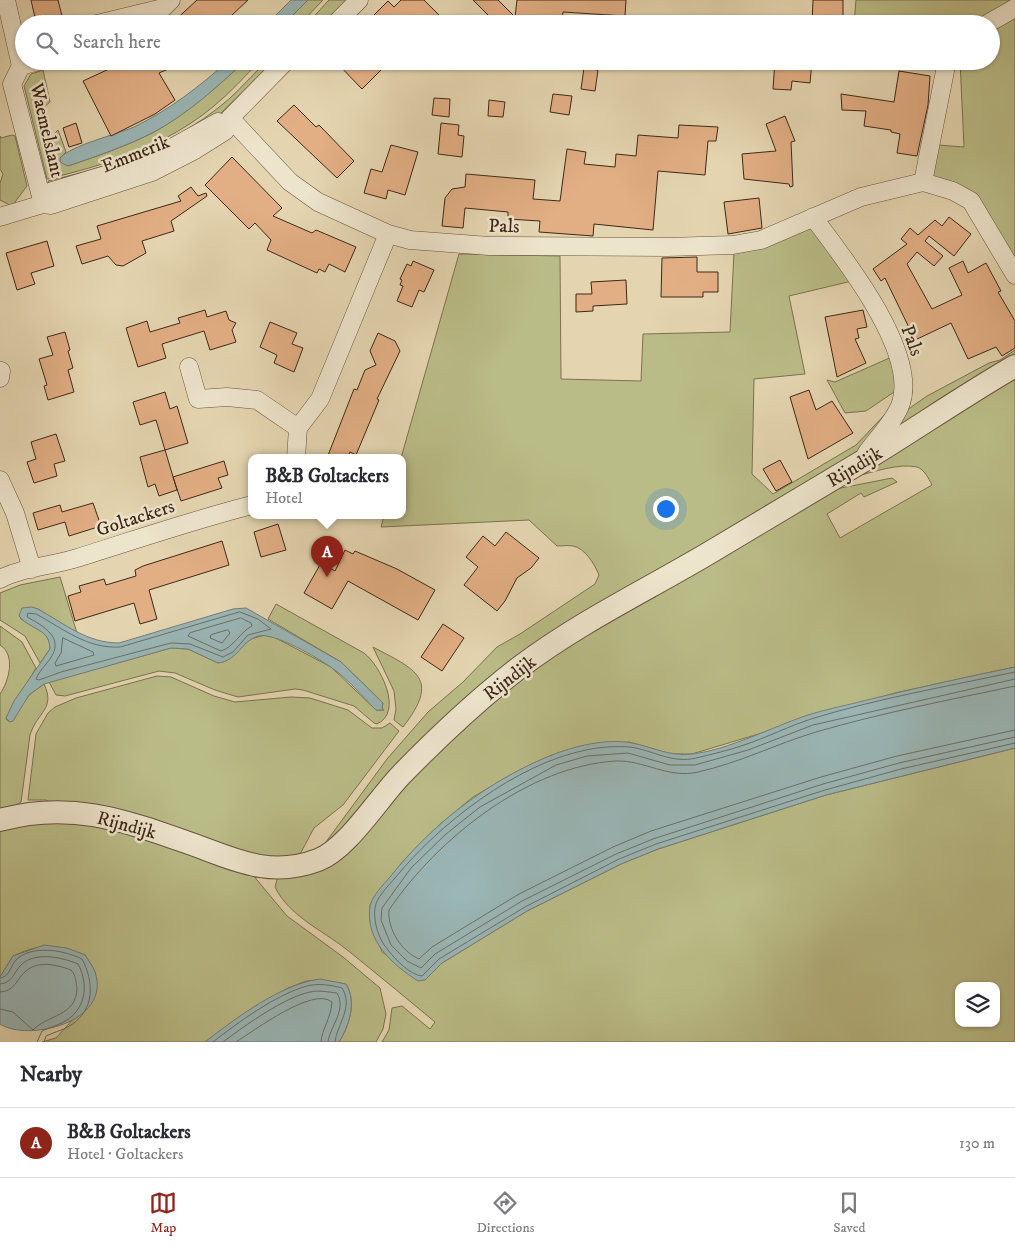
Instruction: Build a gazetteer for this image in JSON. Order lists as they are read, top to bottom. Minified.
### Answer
{"streets":{"street":["Waemelslant","Emmerik","Pals","Rijndijk","Goltackers"]},"crossings":[["Waemelslant","Emmerik"],["Emmerik","Pals"],["Pals","Rijndijk"]],"page":{"search":"Search here","popup":["B&B Goltackers","Hotel"],"pins":"A","heading":"Nearby","list":[{"mark":"A","name":"B&B Goltackers","note":"Hotel · Goltackers","value":"130 m"}],"nav":["Map","Directions","Saved"]}}
